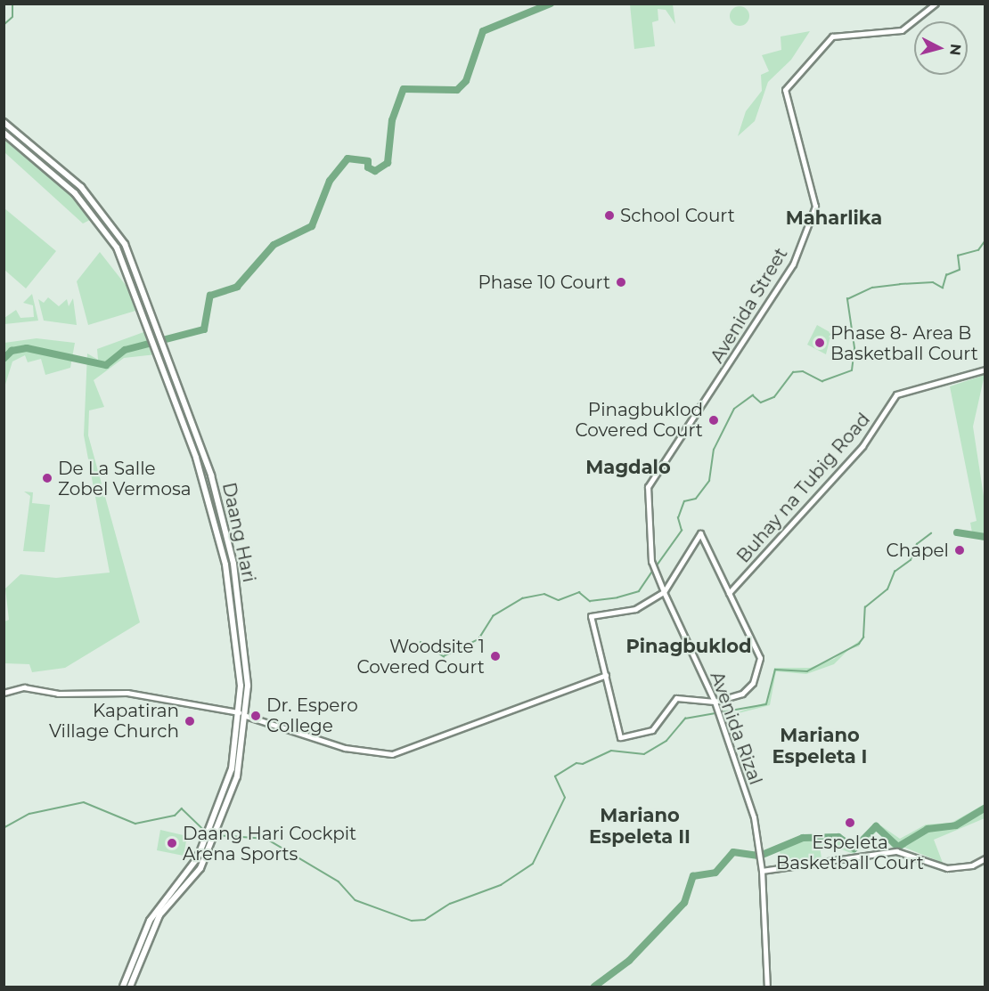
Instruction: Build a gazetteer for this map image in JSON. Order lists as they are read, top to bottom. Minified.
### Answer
{"streets":{"main road":["Buhay na Tubig Road","Daang Hari","Avenida Rizal"],"street":["Avenida Street"]},"crossings":[["Avenida Street","Avenida Rizal"]],"districts":["Maharlika","Magdalo","Pinagbuklod","Mariano Espeleta I","Mariano Espeleta II"],"places":["School Court","Phase 10 Court","Phase 8- Area B Basketball Court","Pinagbuklod Covered Court","De La Salle Zobel Vermosa","Chapel","Woodsite 1 Covered Court","Dr. Espero College","Kapatiran Village Church","Espeleta Basketball Court","Daang Hari Cockpit Arena Sports"],"north":"right"}
